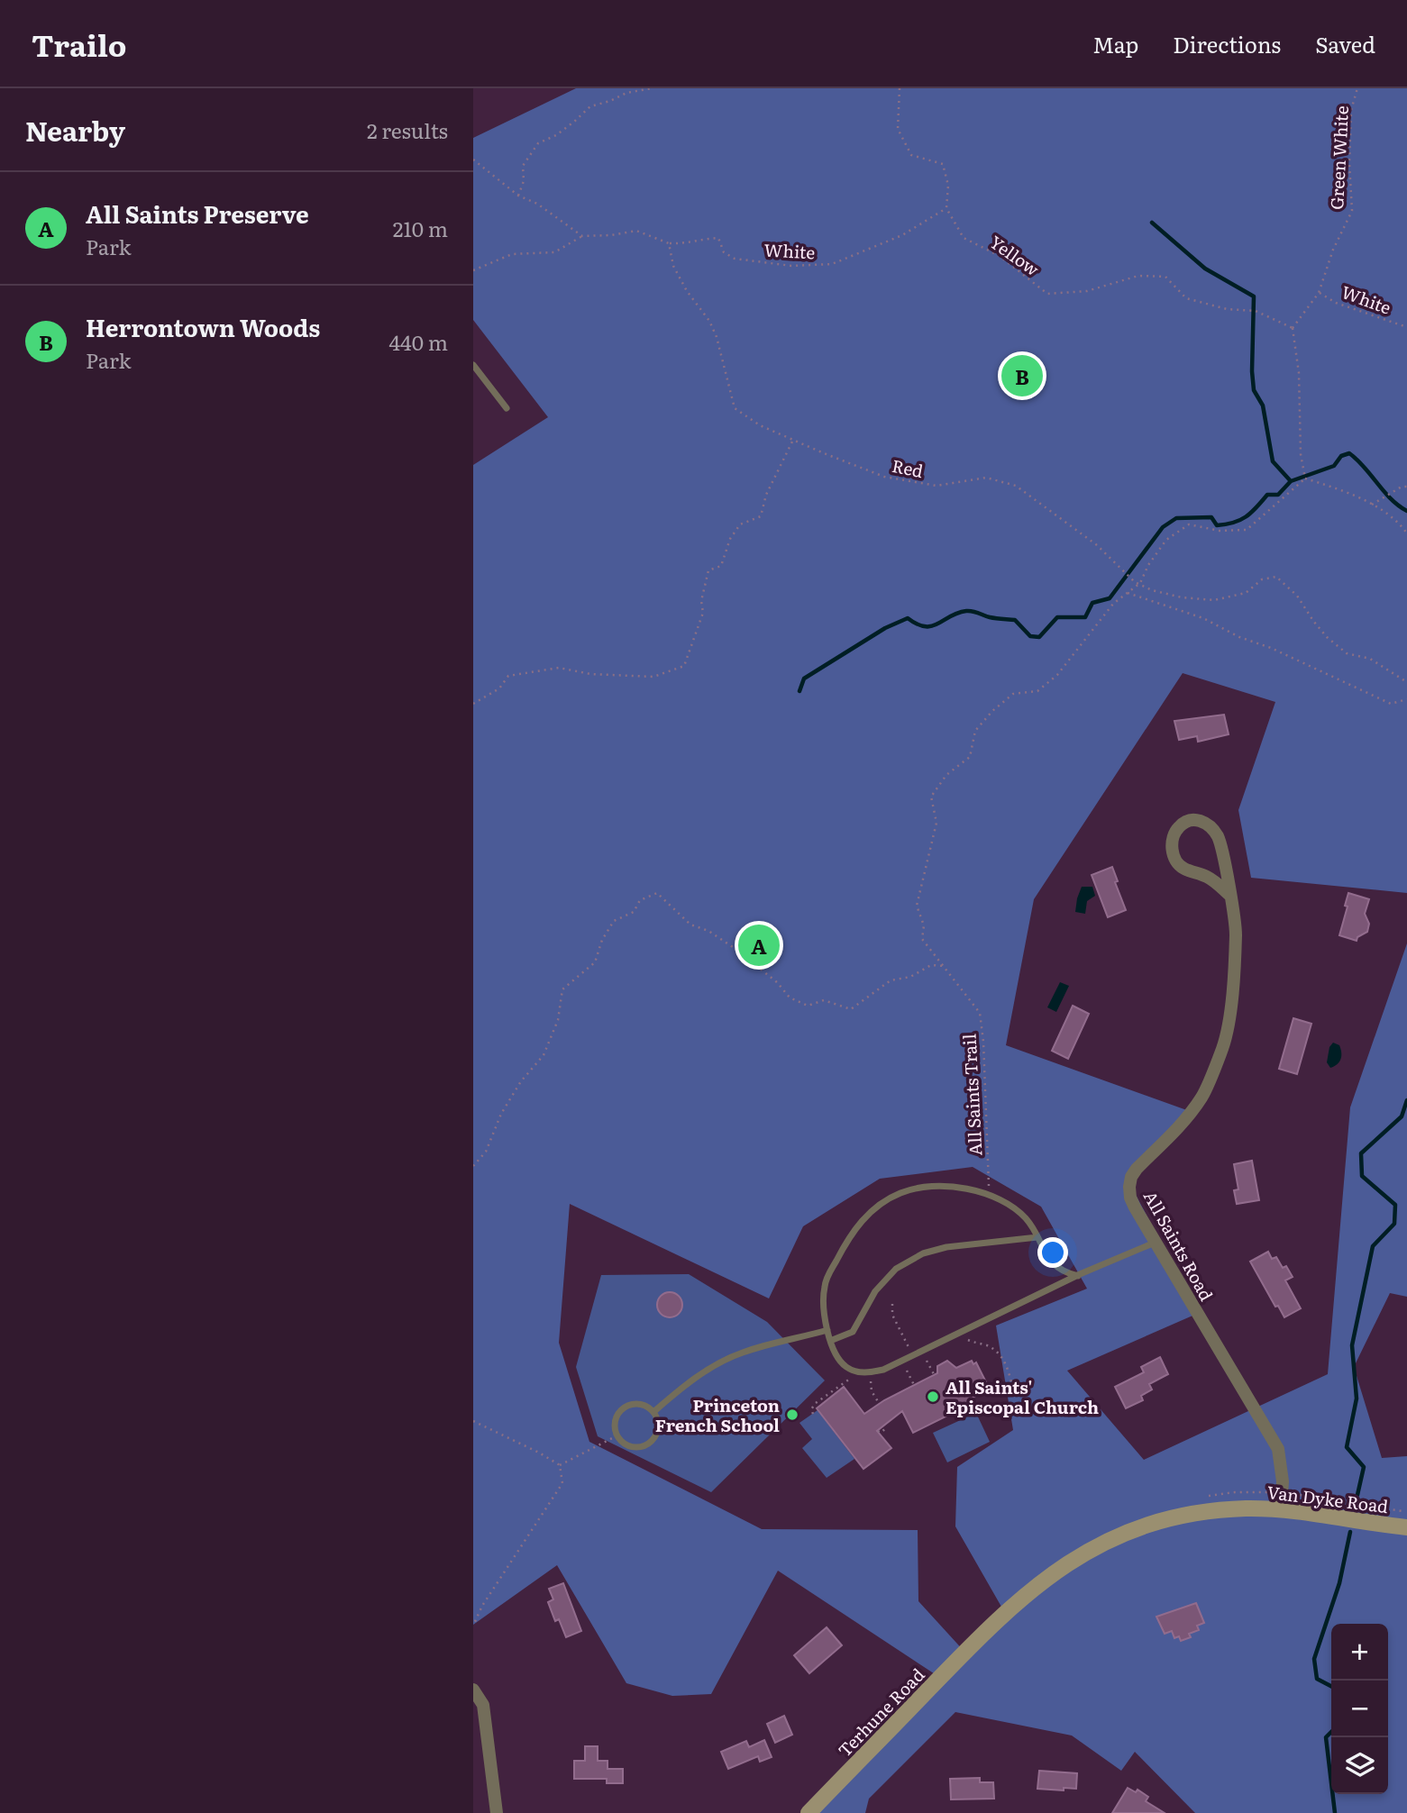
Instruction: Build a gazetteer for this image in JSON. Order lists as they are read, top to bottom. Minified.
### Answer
{"streets":{"street":["All Saints Road","Van Dyke Road","Terhune Road"],"path":["Green White","White","Yellow","Red","All Saints Trail"]},"crossings":[["Green White","White"],["Green White","Yellow"],["White","Yellow"],["White","Red"],["Red","All Saints Trail"],["All Saints Road","Van Dyke Road"],["Van Dyke Road","Terhune Road"]],"places":["All Saints' Episcopal Church","Princeton French School"],"page":{"header":"Trailo","nav":["Map","Directions","Saved"],"heading":["Nearby","2 results"],"list":[{"mark":"A","name":"All Saints Preserve","note":"Park","value":"210 m"},{"mark":"B","name":"Herrontown Woods","note":"Park","value":"440 m"}],"pins":["B","A"],"map_buttons":["+","−"]}}
